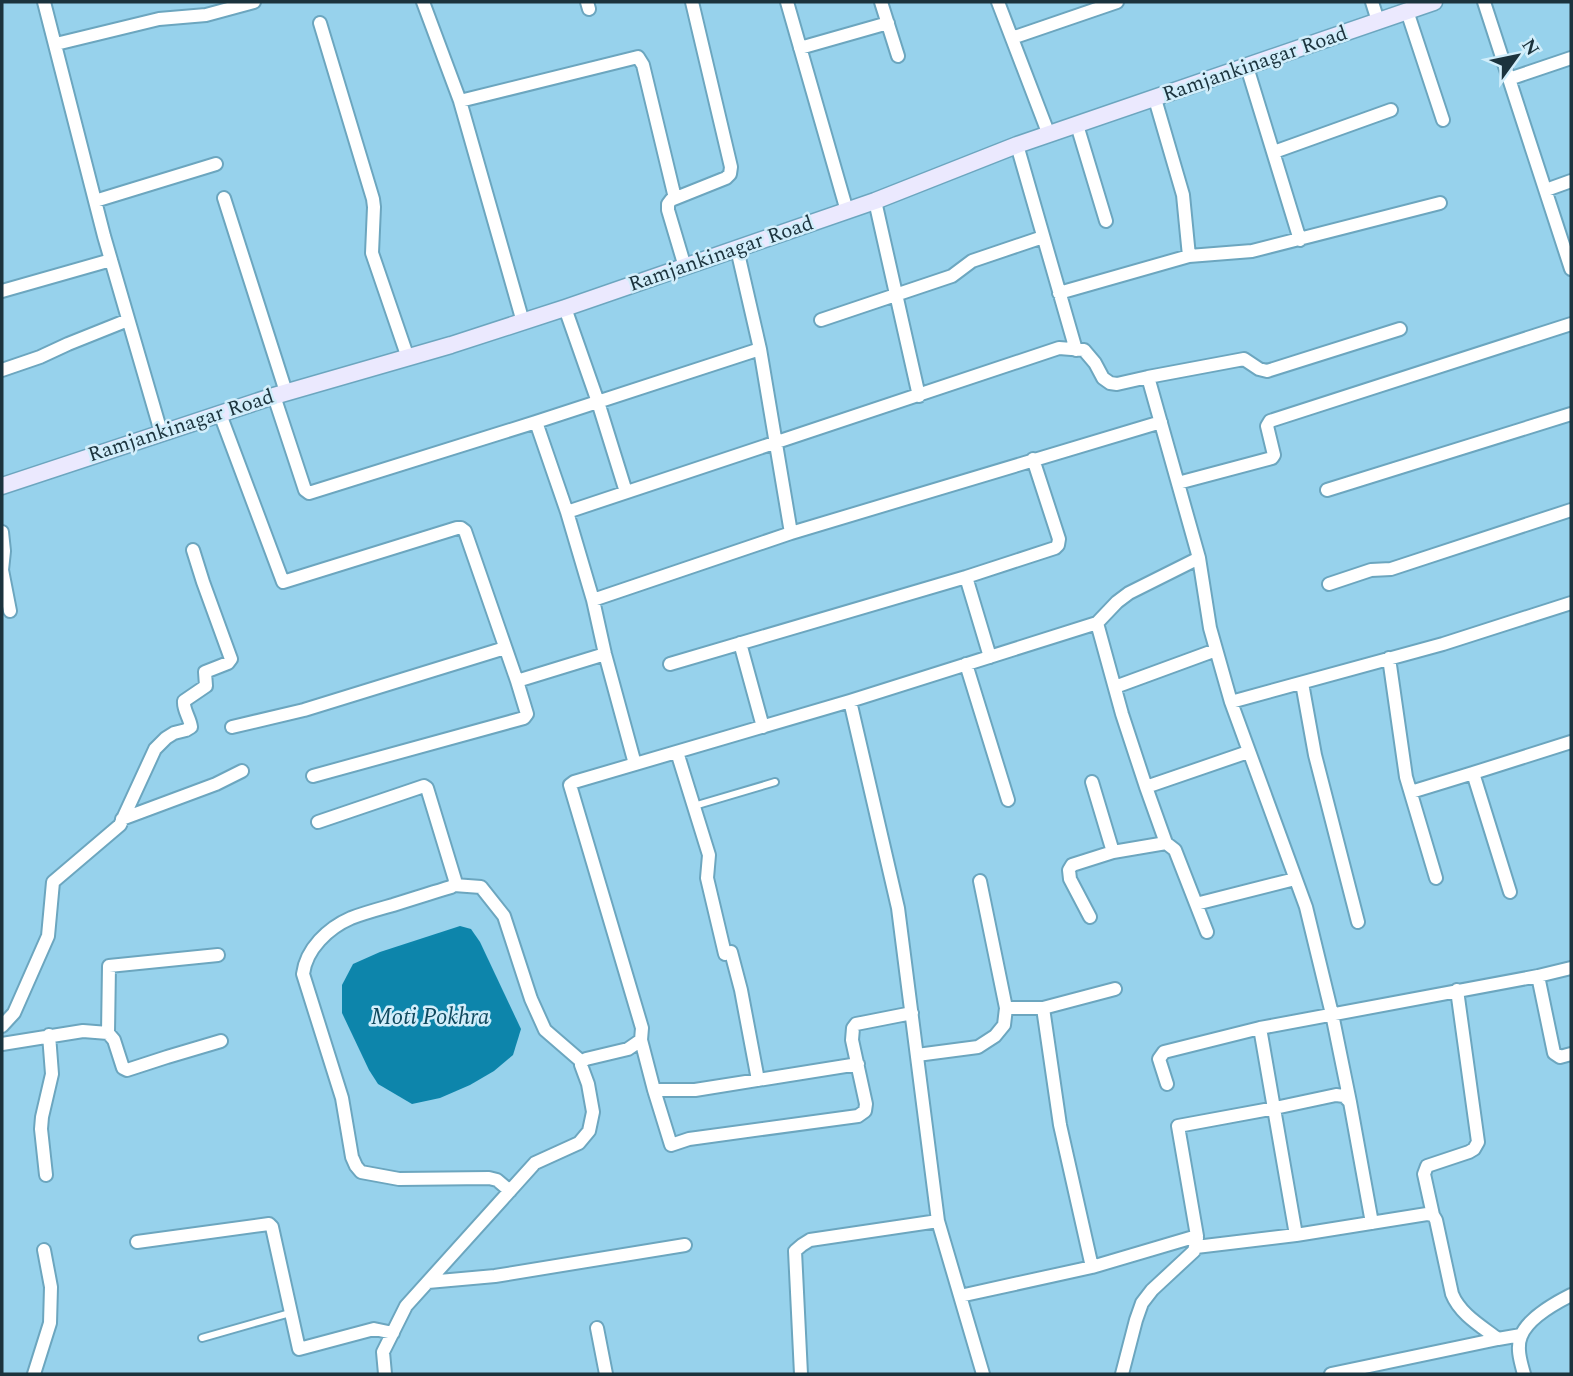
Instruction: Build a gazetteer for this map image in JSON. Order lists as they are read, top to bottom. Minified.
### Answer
{"streets":{"street":["Ramjankinagar Road"]},"water":["Moti Pokhra"],"north":"top right"}
